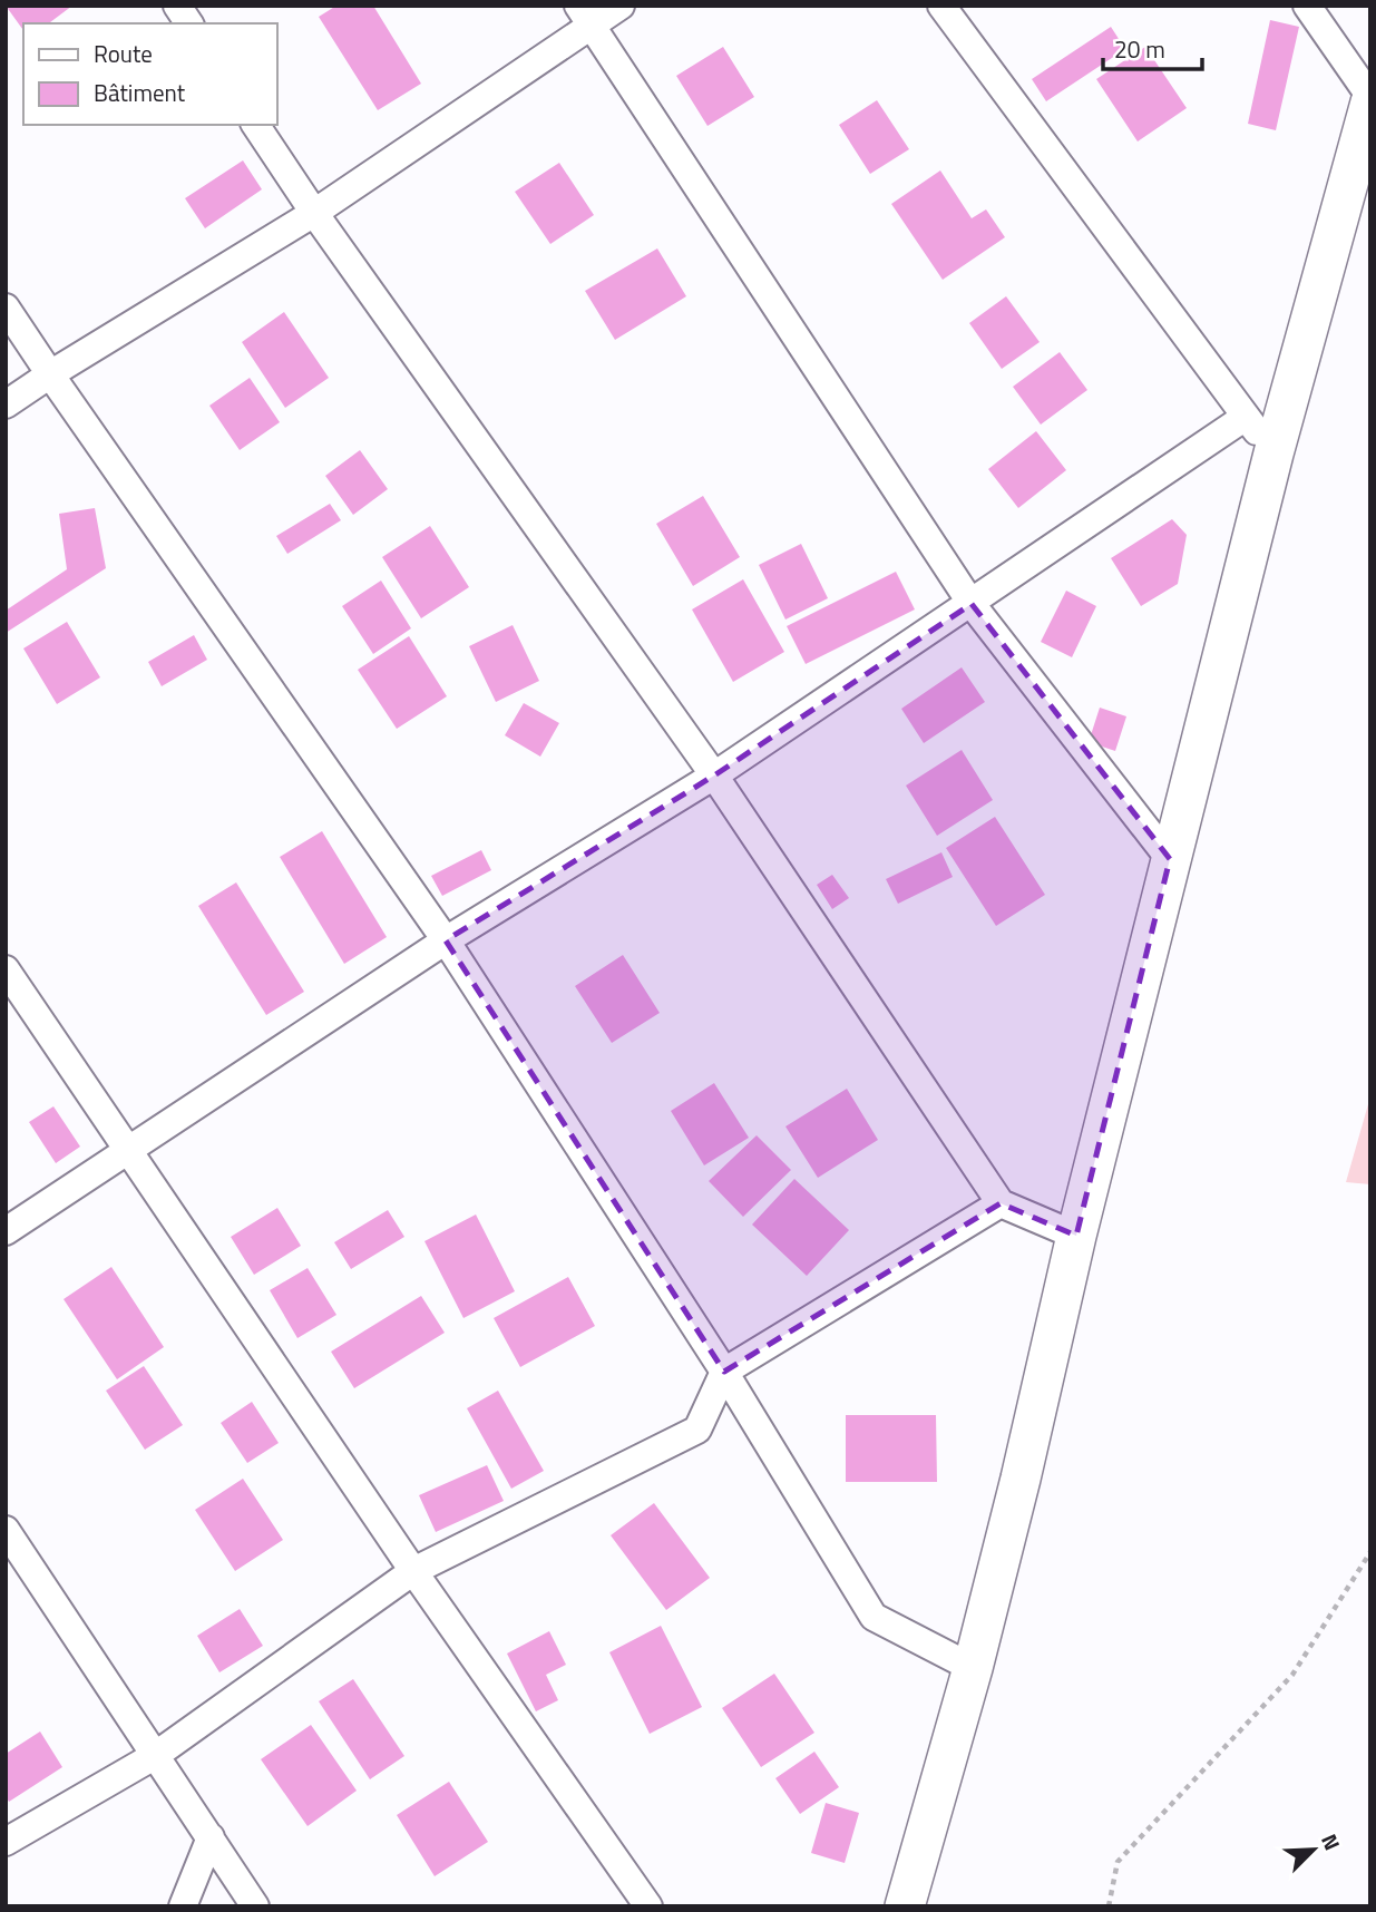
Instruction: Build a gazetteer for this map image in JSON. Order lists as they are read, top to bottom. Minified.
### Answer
{"legend":["Route","Bâtiment"],"scale_bar":"20 m","north":"top right"}
